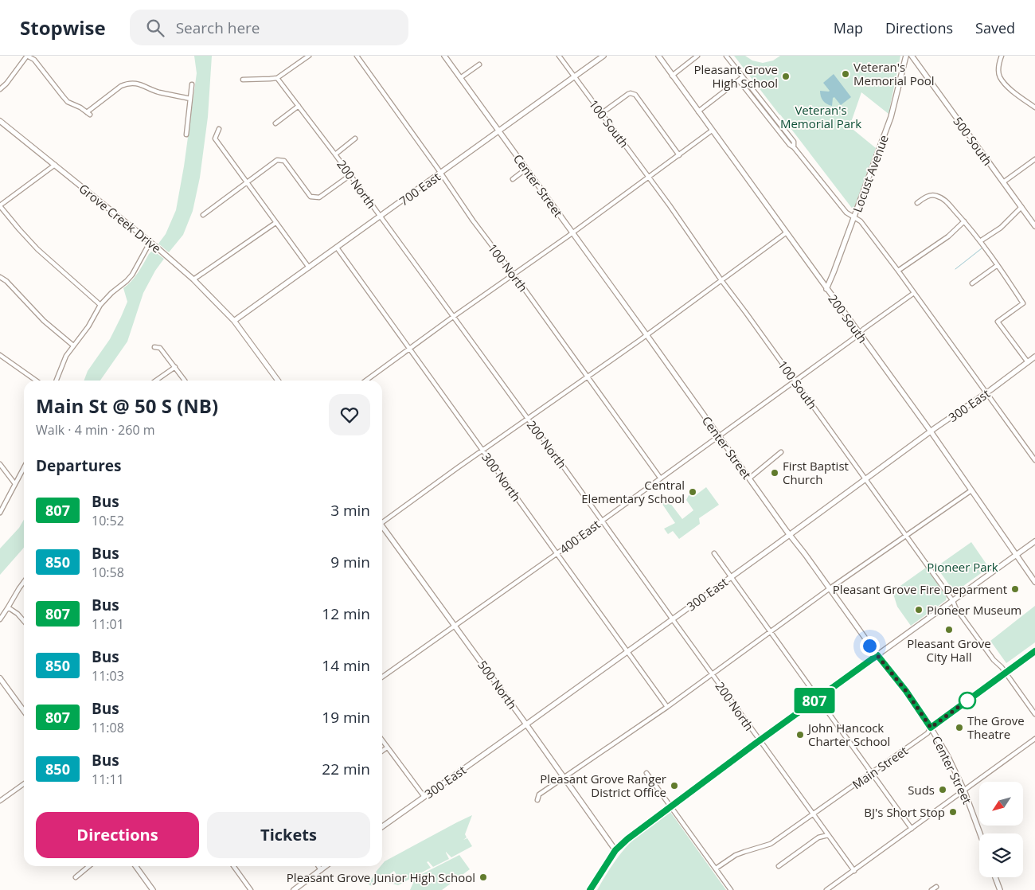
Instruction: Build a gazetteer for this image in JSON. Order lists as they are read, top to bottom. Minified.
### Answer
{"streets":{"street":["100 South","500 South","Locust Avenue","200 North","Center Street","700 East","Grove Creek Drive","100 North","200 South","300 East","300 North","400 East","500 North","Main Street"]},"crossings":[["100 South","700 East"],["100 South","300 East"],["100 South","400 East"],["100 South","Main Street"],["Locust Avenue","200 South"],["200 North","700 East"],["200 North","300 East"],["200 North","400 East"],["200 North","Main Street"],["Center Street","700 East"],["Center Street","300 East"],["Center Street","400 East"],["Center Street","Main Street"],["700 East","Grove Creek Drive"],["700 East","100 North"],["700 East","300 North"],["100 North","400 East"],["200 South","300 East"],["200 South","400 East"],["300 East","300 North"],["300 East","500 North"],["300 North","400 East"],["400 East","500 North"]],"parks":["Veteran's Memorial Park","Pioneer Park"],"places":["Veteran's Memorial Pool","Pleasant Grove High School","First Baptist Church","Central Elementary School","Pleasant Grove Fire Deparment","Pioneer Museum","Pleasant Grove City Hall","The Grove Theatre","John Hancock Charter School","Pleasant Grove Ranger District Office","Suds","BJ's Short Stop","Pleasant Grove Junior High School"],"lines":["bus line 807"],"north":"bottom left","page":{"header":"Stopwise","search":"Search here","nav":["Map","Directions","Saved"],"on_map":"807","heading":[["Main St @ 50 S (NB)","Walk · 4 min · 260 m"],"Departures"],"list":[{"mark":"807","name":"Bus","note":"10:52","value":"3 min"},{"mark":"850","name":"Bus","note":"10:58","value":"9 min"},{"mark":"807","name":"Bus","note":"11:01","value":"12 min"},{"mark":"850","name":"Bus","note":"11:03","value":"14 min"},{"mark":"807","name":"Bus","note":"11:08","value":"19 min"},{"mark":"850","name":"Bus","note":"11:11","value":"22 min"}],"buttons":["Directions","Tickets"]}}
